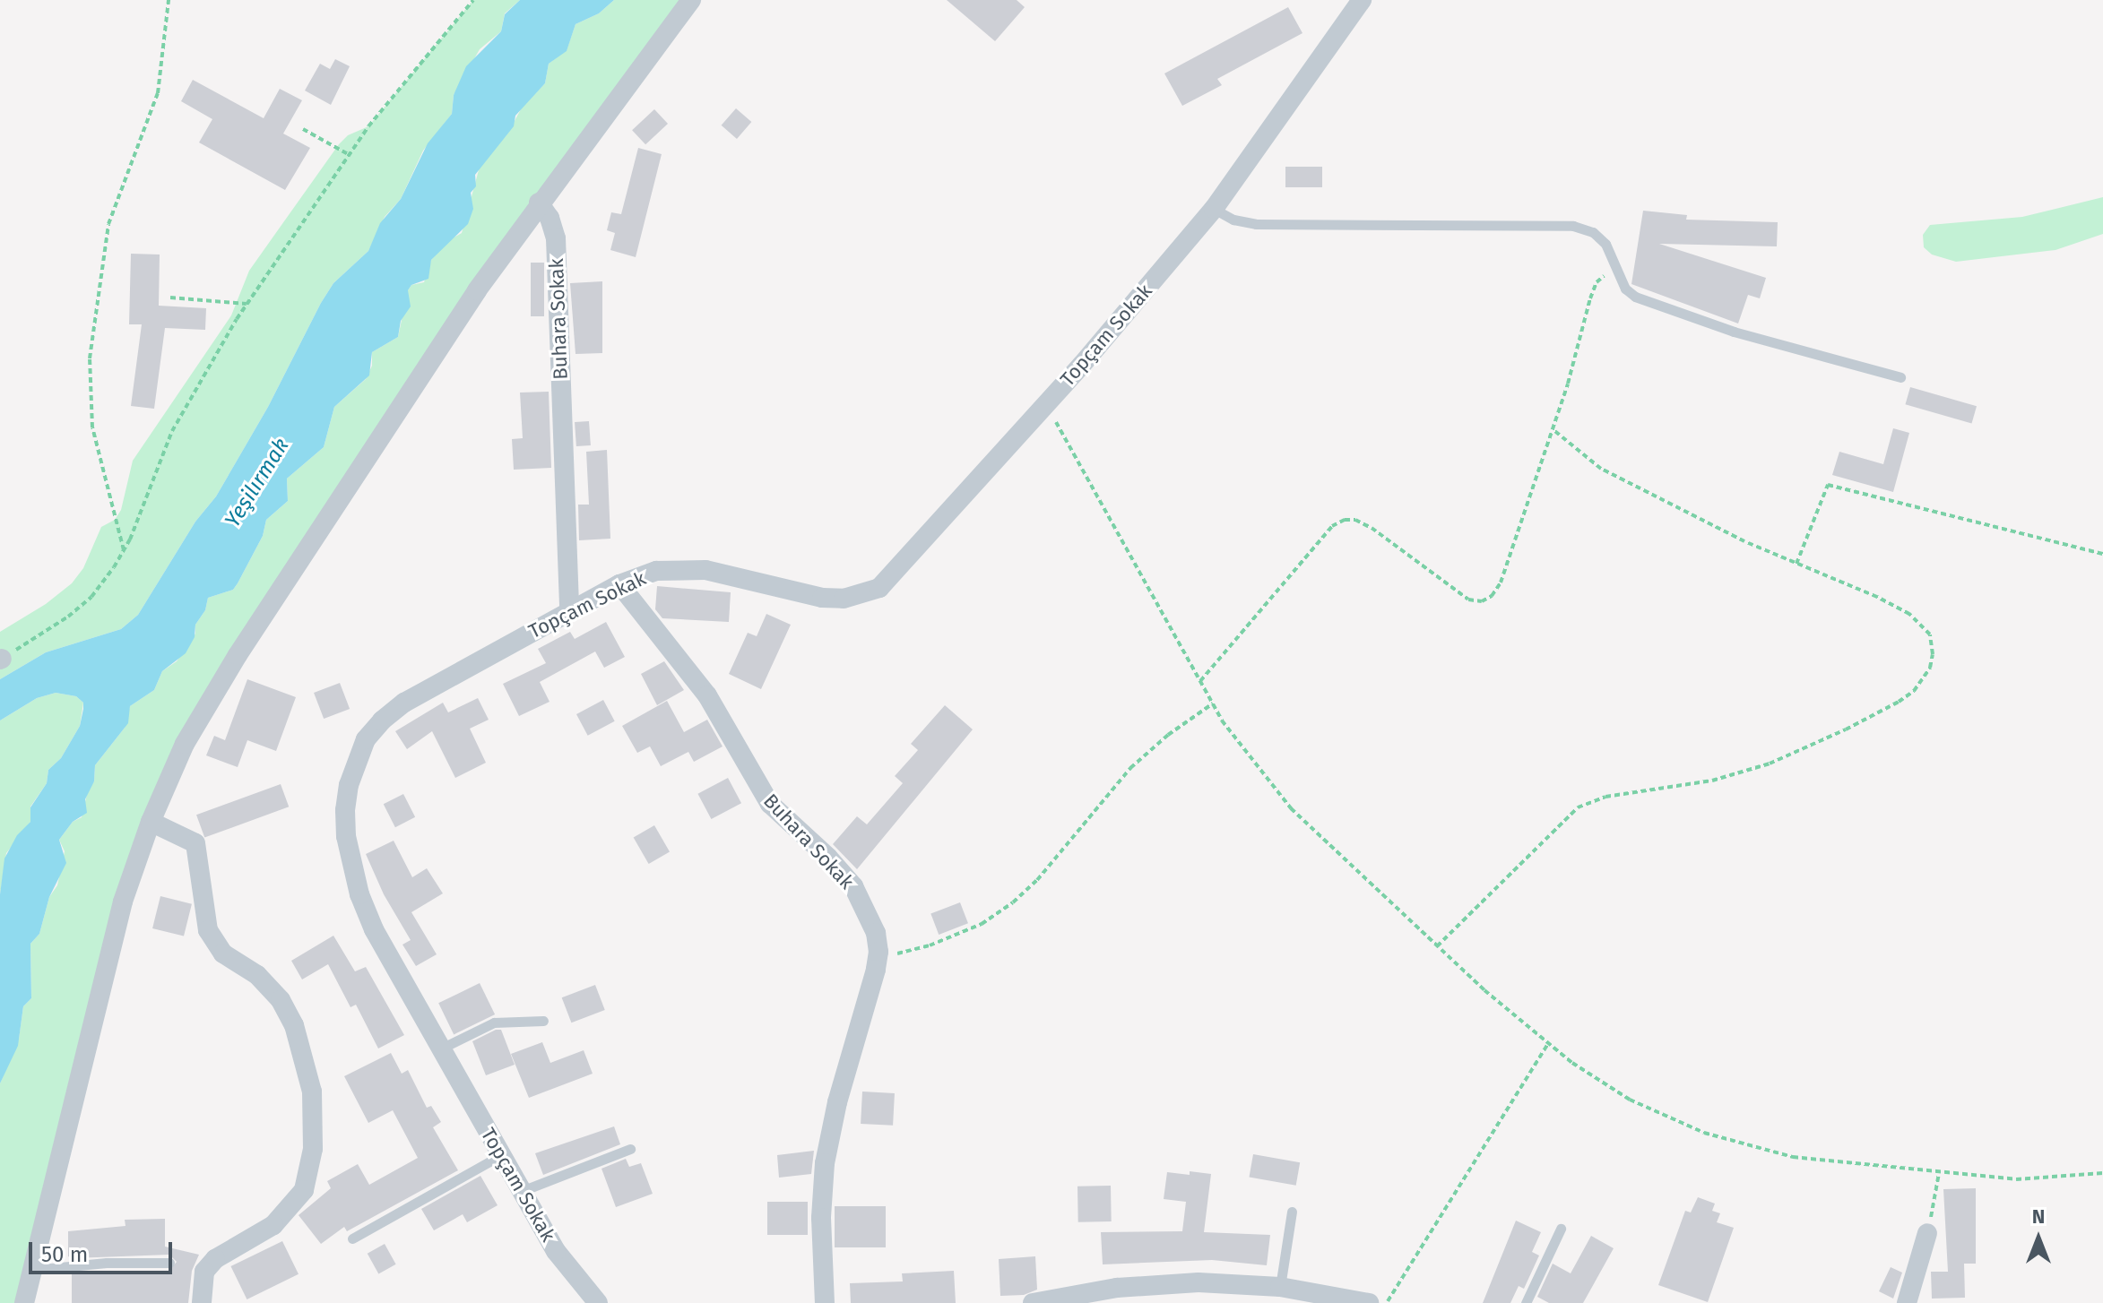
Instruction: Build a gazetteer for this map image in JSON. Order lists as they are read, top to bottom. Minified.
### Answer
{"streets":{"street":["Buhara Sokak","Topçam Sokak"]},"crossings":[["Buhara Sokak","Topçam Sokak"]],"water":["Yeşilırmak"],"scale_bar":"50 m","north":"top"}
